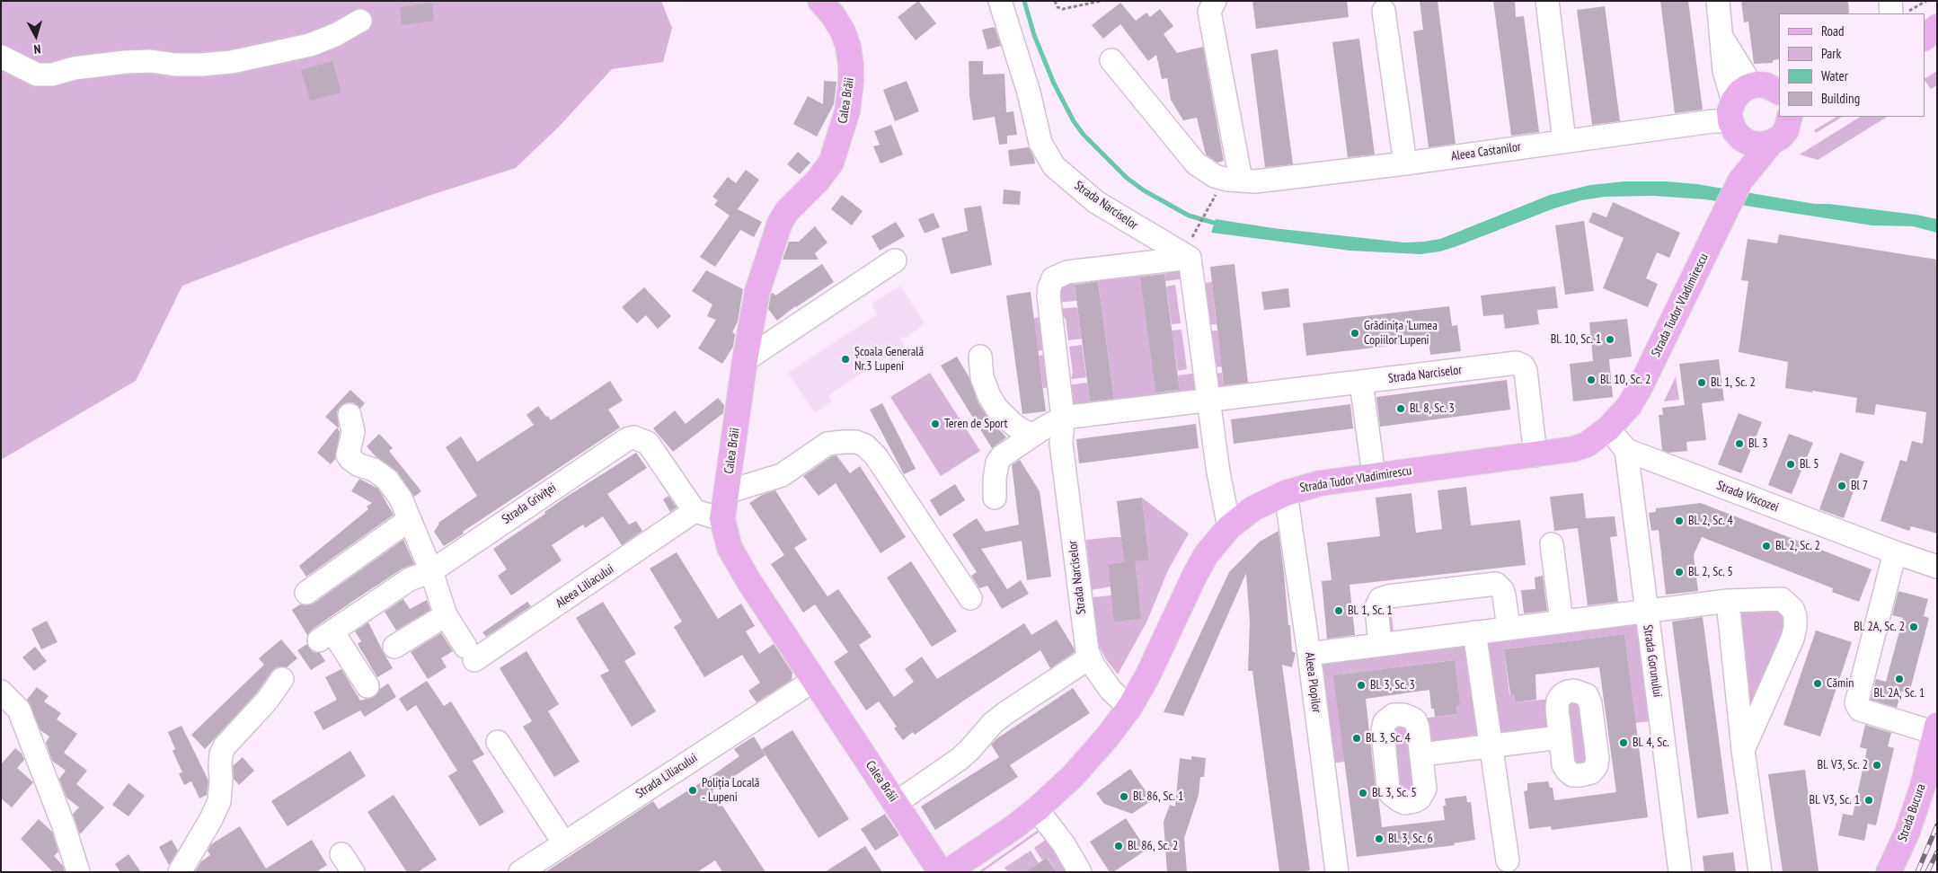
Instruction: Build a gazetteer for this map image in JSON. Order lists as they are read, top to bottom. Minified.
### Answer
{"streets":{"main road":["Calea Brăii","Strada Tudor Vladimirescu","Strada Bucura"],"street":["Aleea Castanilor","Strada Narciselor","Strada Viscozei","Strada Griviţei","Aleea Liliacului","Strada Gorunului","Aleea Plopilor","Strada Liliacului"]},"crossings":[["Calea Brăii","Strada Liliacului"],["Strada Narciselor","Strada Tudor Vladimirescu"],["Strada Tudor Vladimirescu","Strada Viscozei"],["Strada Tudor Vladimirescu","Aleea Plopilor"],["Strada Viscozei","Strada Gorunului"],["Strada Griviţei","Aleea Liliacului"]],"places":["Grădinița 'Lumea Copiilor'Lupeni","Bl. 10, Sc. 1","Școala Generală Nr.3 Lupeni","Bl. 10, Sc. 2","Bl. 1, Sc. 2","Bl. 8, Sc. 3","Teren de Sport","Bl. 3","Bl. 5","Bl 7","Bl. 2, Sc. 4","Bl. 2, Sc. 2","Bl. 2, Sc. 5","Bl. 1, Sc. 1","Bl. 2A, Sc. 2","Bl. 2A, Sc. 1","Cămin","Bl. 3, Sc. 3","Bl. 3, Sc. 4","Bl. 4, Sc.","Bl. V3, Sc. 2","Poliția Locală - Lupeni","Bl. 3, Sc. 5","Bl. 86, Sc. 1","Bl. V3, Sc. 1","Bl. 3, Sc. 6","Bl. 86, Sc. 2"],"legend":["Road","Park","Water","Building"],"north":"bottom"}
